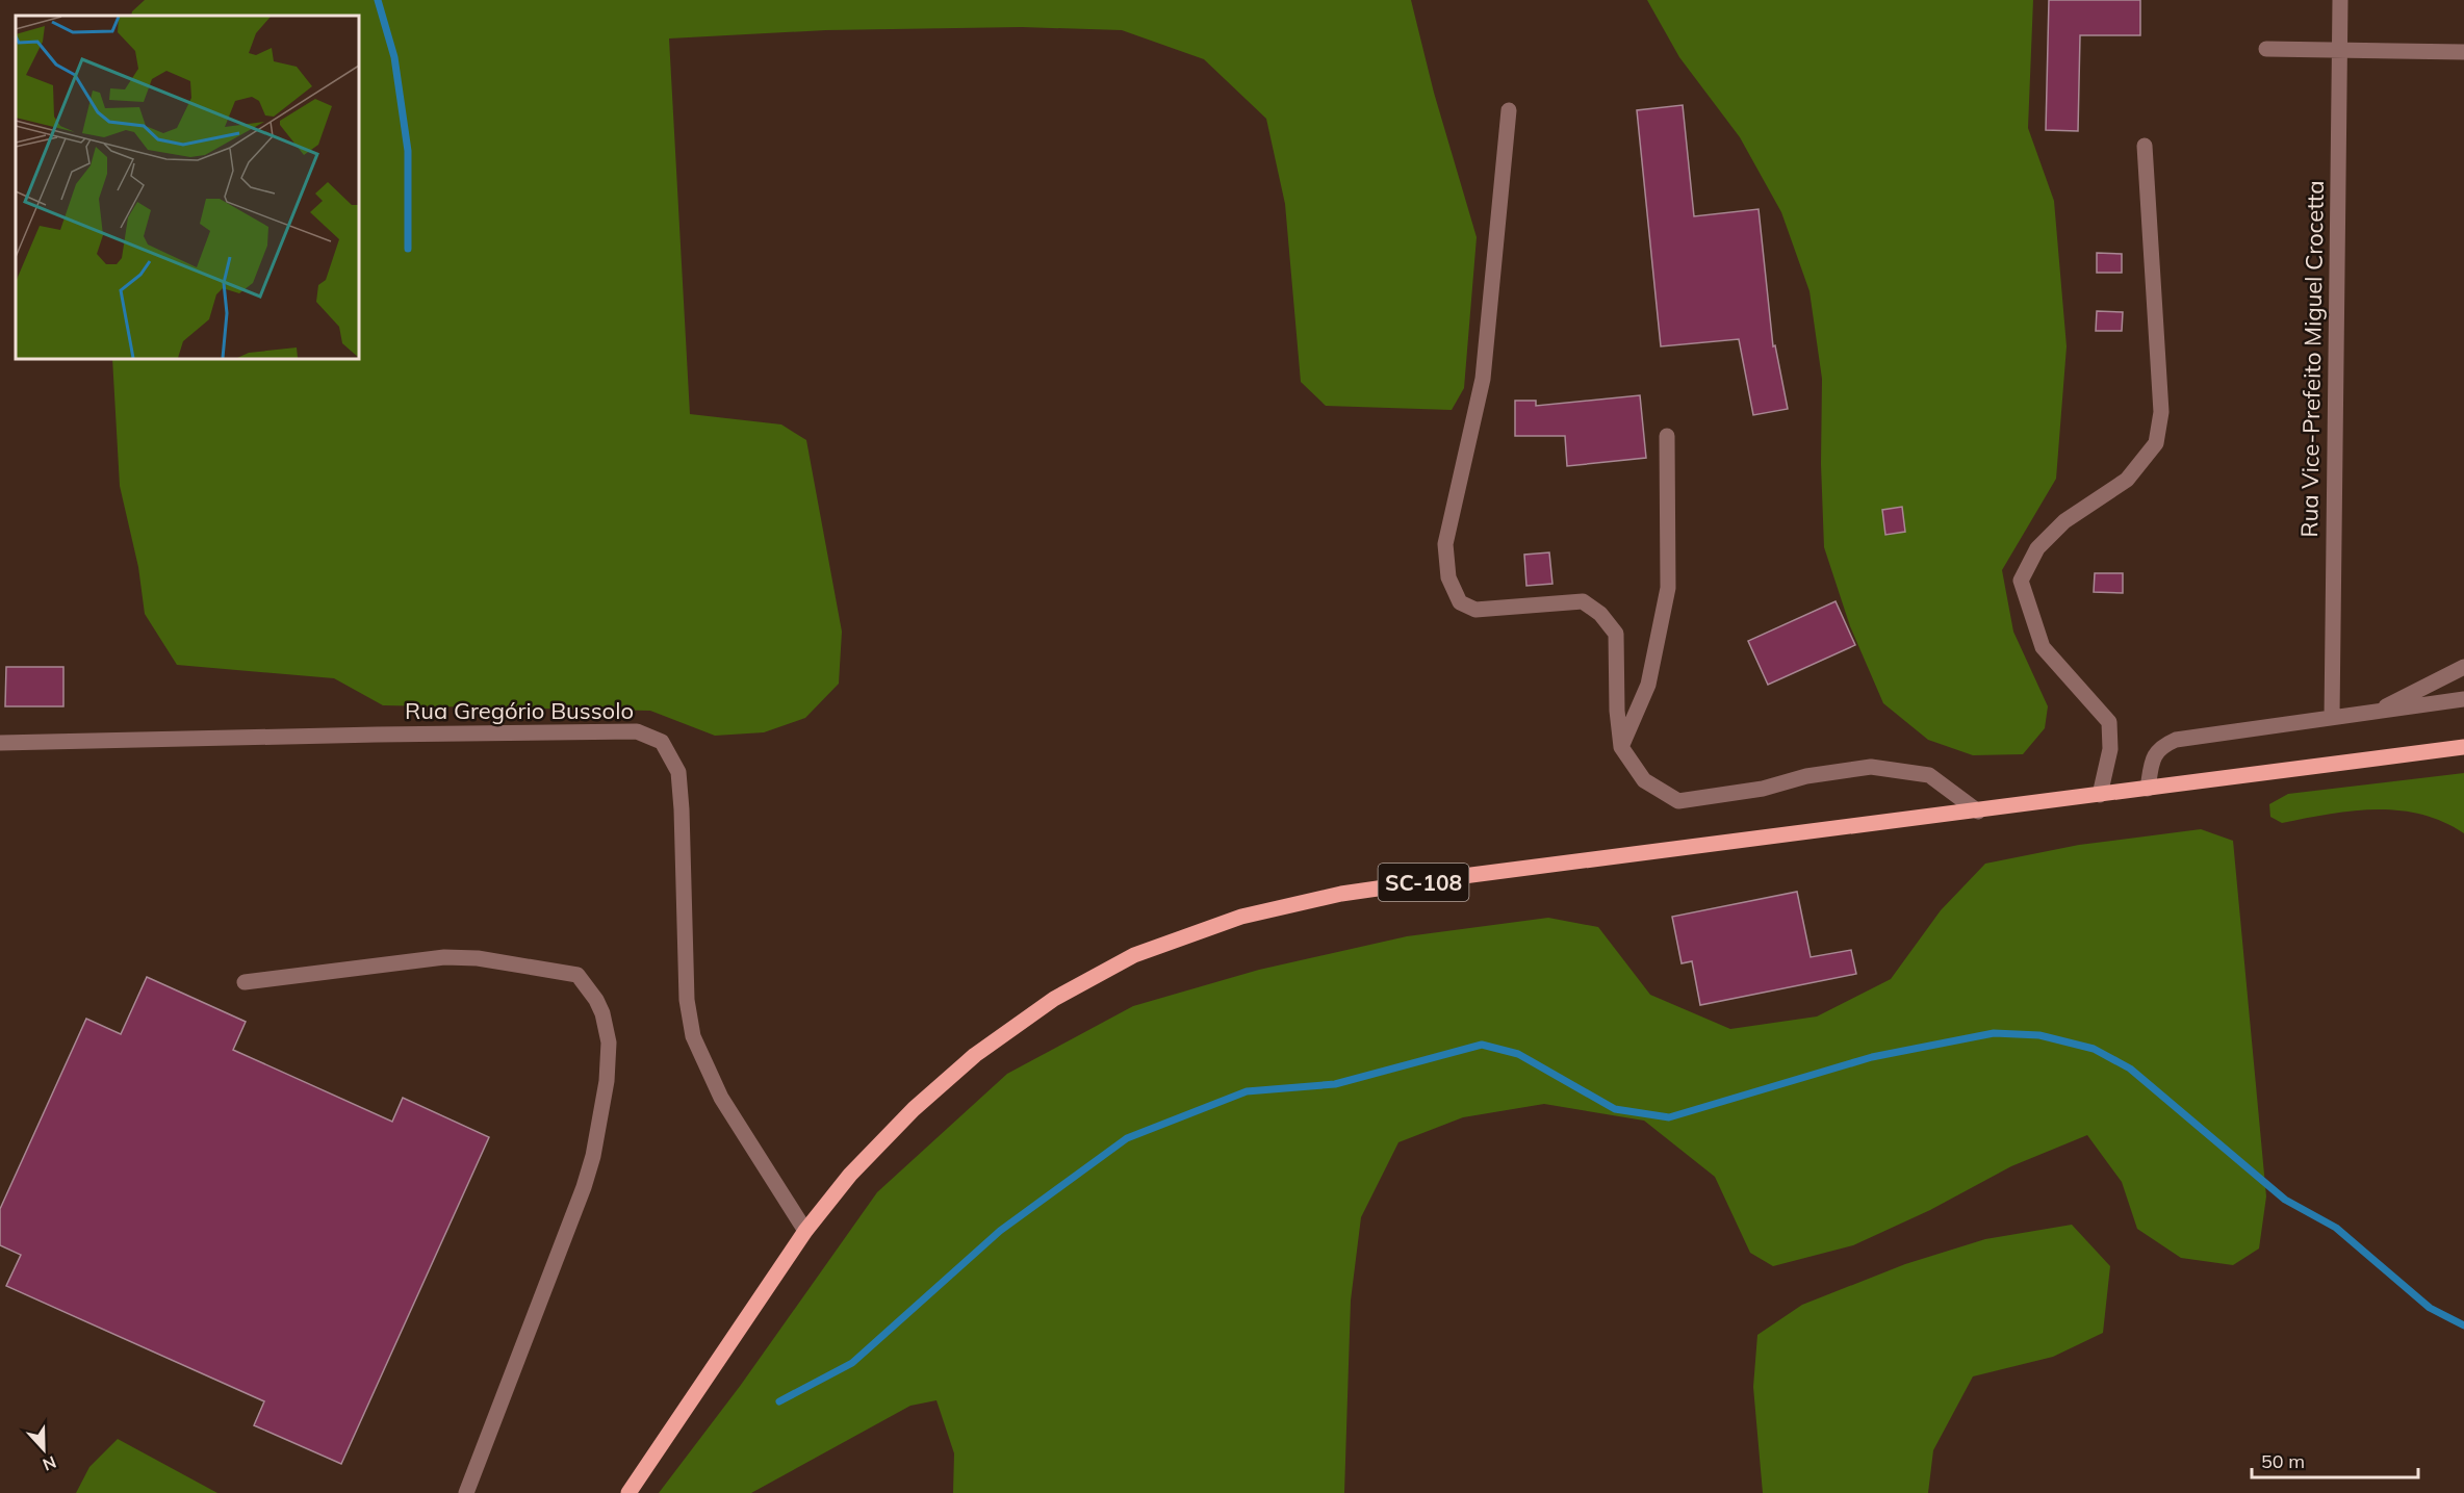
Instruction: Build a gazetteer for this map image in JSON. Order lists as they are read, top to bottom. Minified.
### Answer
{"streets":{"main road":["SC-108"],"street":["Rua Vice-Prefeito Miguel Crocetta","Rua Gregório Bussolo"]},"crossings":[["Rua Gregório Bussolo","SC-108"]],"scale_bar":"50 m","north":"bottom"}
